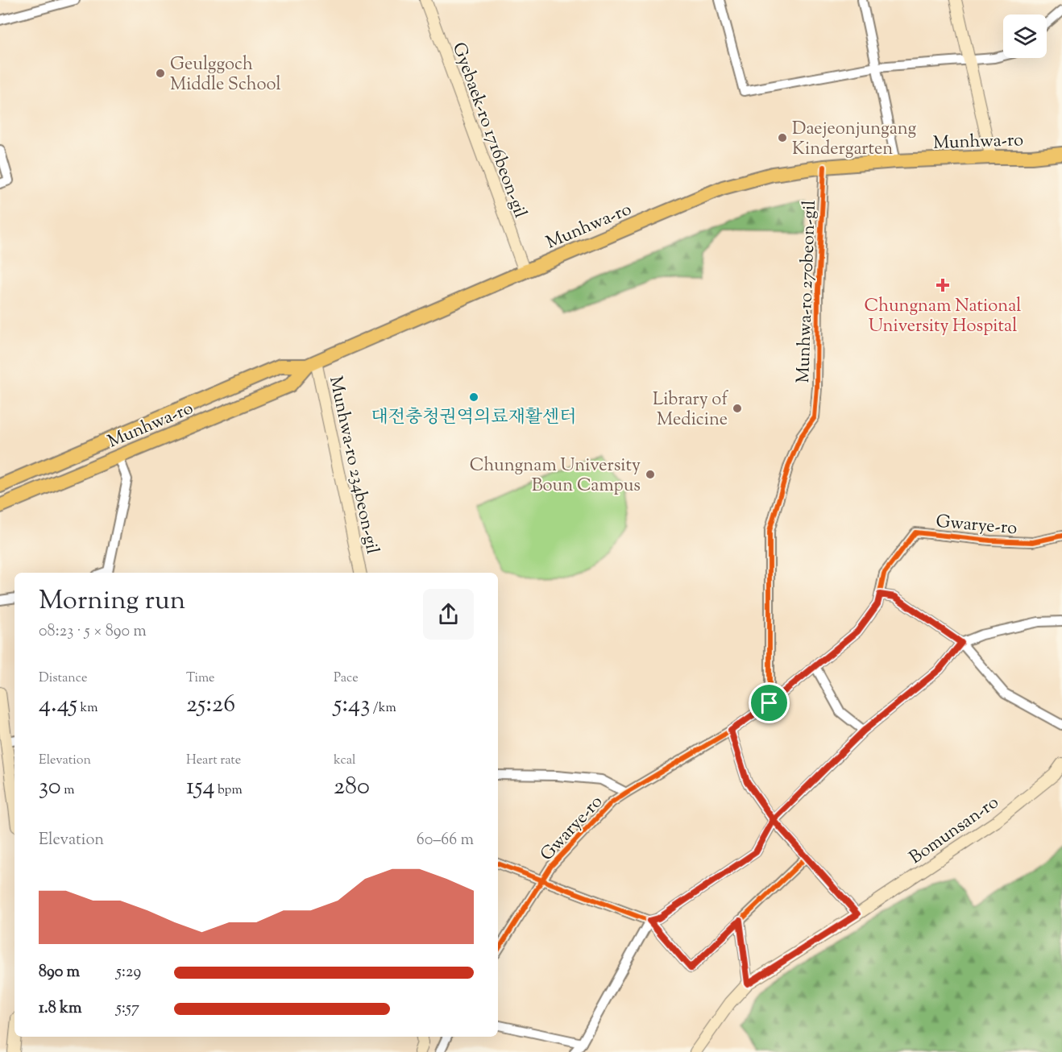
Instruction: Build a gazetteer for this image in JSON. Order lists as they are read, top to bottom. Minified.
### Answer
{"streets":{"main road":["Gyebaek-ro 1716beon-gil","Munhwa-ro","Munhwa-ro 234beon-gil","Bomunsan-ro"],"street":["Munhwa-ro 270beon-gil","Gwarye-ro"]},"crossings":[["Gyebaek-ro 1716beon-gil","Munhwa-ro"],["Munhwa-ro","Munhwa-ro 270beon-gil"],["Munhwa-ro","Munhwa-ro 234beon-gil"],["Munhwa-ro 270beon-gil","Gwarye-ro"]],"places":{"other":["Geulggoch Middle School","Daejeonjungang Kindergarten","대전충청권역의료재활센터","Library of Medicine","Chungnam University Boun Campus"],"health":["Chungnam National University Hospital"]},"page":{"heading":["Morning run","08:23 · 5 × 890 m"],"stats":[["Distance","4.45 km"],["Time","25:26"],["Pace","5:43 /km"],["Elevation","30 m"],["Heart rate","154 bpm"],["kcal","280"]],"chart":["Elevation","60–66 m"],"list":[{"name":"890 m","note":"5:29"},{"name":"1.8 km","note":"5:57"}]}}
